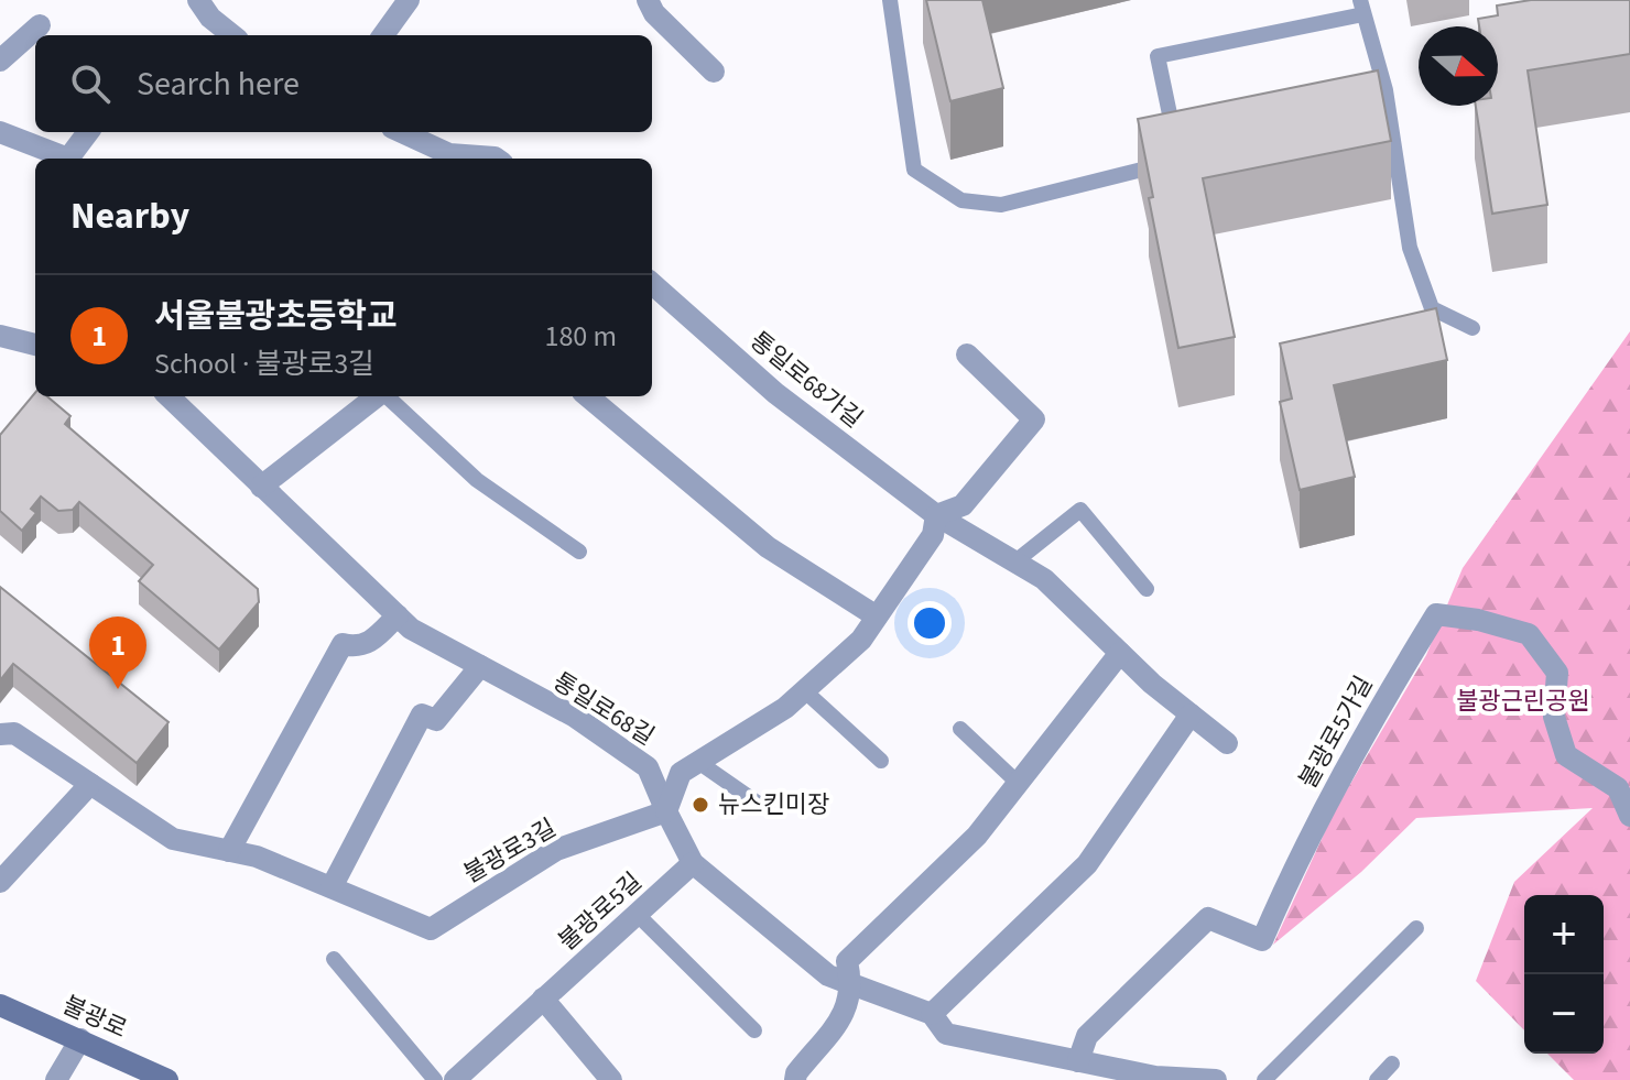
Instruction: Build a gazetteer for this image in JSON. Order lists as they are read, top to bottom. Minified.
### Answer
{"streets":{"main road":["불광로"],"street":["통일로68가길","통일로68길","불광로5가길","불광로3길","불광로5길"]},"crossings":[["통일로68길","불광로3길"]],"parks":["불광근린공원"],"places":["뉴스킨미장"],"north":"right","page":{"search":"Search here","heading":"Nearby","list":[{"mark":"1","name":"서울불광초등학교","note":"School · 불광로3길","value":"180 m"}],"pins":"1","map_buttons":["+","−"]}}
